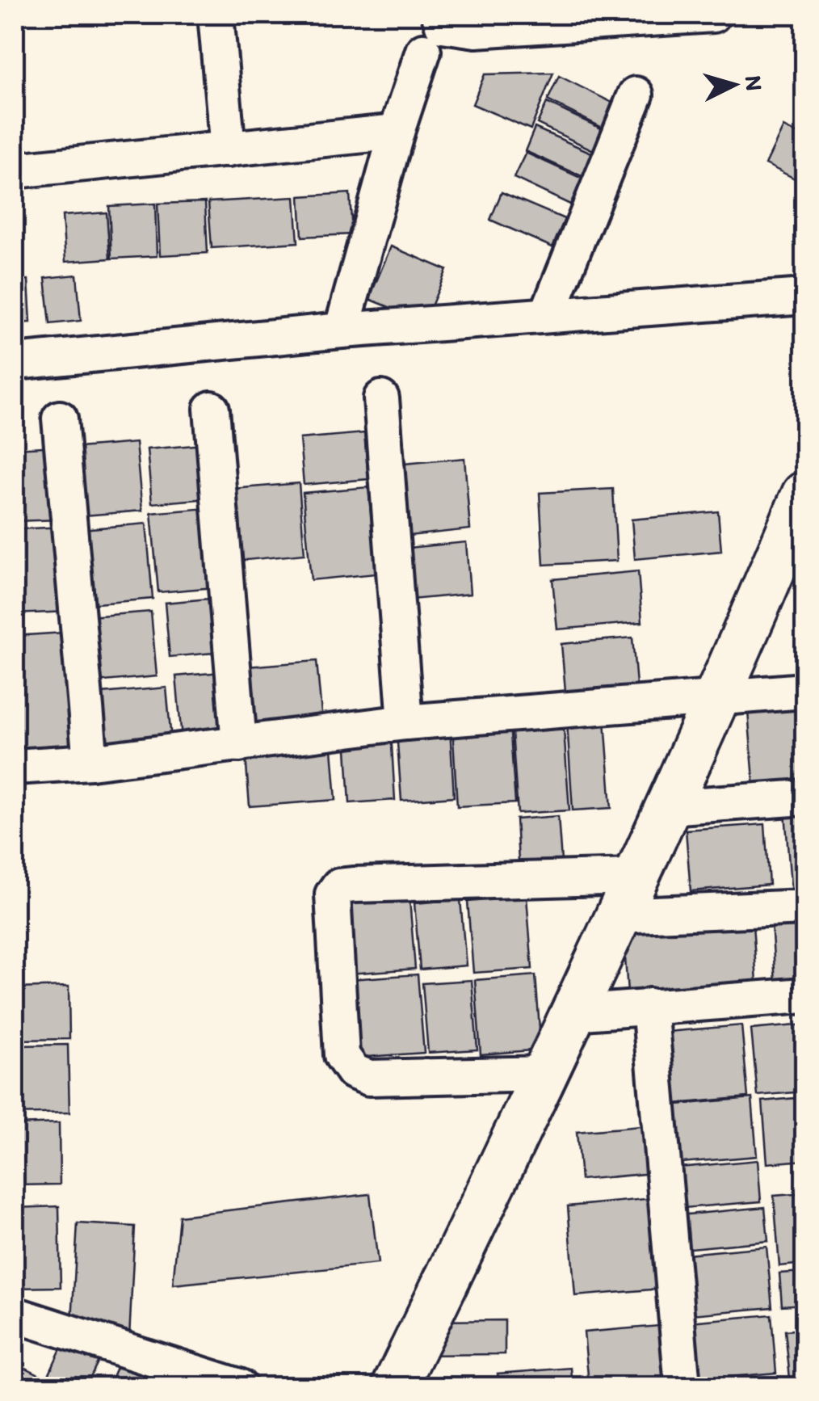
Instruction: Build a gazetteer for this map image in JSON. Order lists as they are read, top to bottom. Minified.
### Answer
{"north":"right"}
